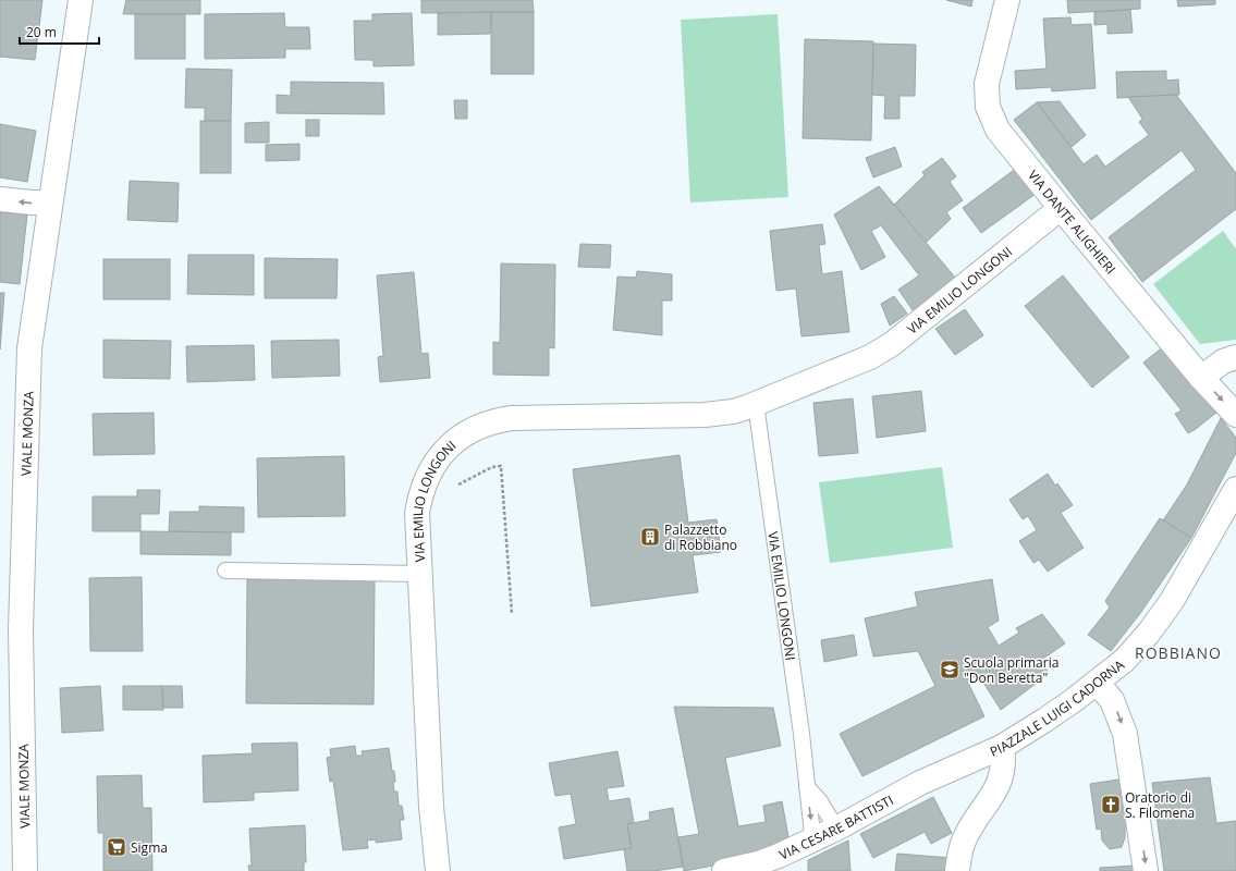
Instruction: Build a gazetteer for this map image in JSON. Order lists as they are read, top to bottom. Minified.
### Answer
{"streets":{"street":["VIA DANTE ALIGHIERI","VIA EMILIO LONGONI","VIALE MONZA","PIAZZALE LUIGI CADORNA","VIA CESARE BATTISTI"]},"crossings":[["VIA DANTE ALIGHIERI","VIA EMILIO LONGONI"],["VIA EMILIO LONGONI","VIA CESARE BATTISTI"],["PIAZZALE LUIGI CADORNA","VIA CESARE BATTISTI"]],"districts":["ROBBIANO"],"places":{"building":["Palazzetto di Robbiano"],"school or university":["Scuola primaria \"Don Beretta\""],"church":["Oratorio di S. Filomena"],"supermarket":["Sigma"]},"scale_bar":"20 m"}
